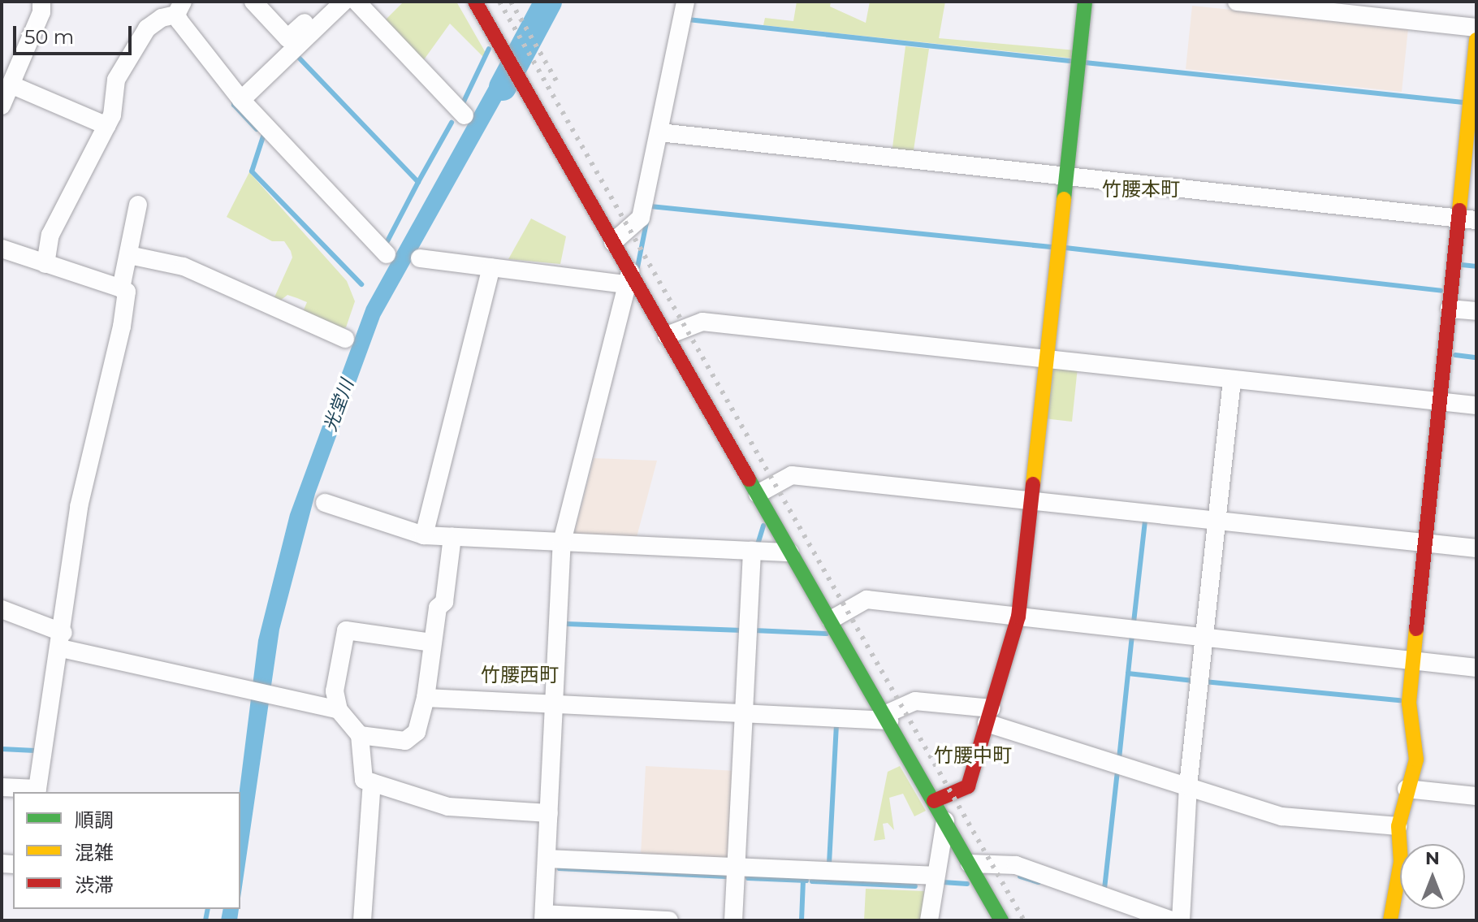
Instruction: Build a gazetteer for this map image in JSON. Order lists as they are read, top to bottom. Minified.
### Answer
{"districts":["竹腰本町","竹腰西町","竹腰中町"],"water":["光堂川"],"legend":["順調","混雑","渋滞"],"scale_bar":"50 m","north":"top"}
